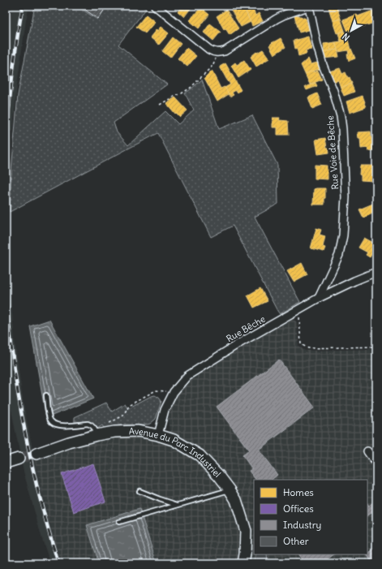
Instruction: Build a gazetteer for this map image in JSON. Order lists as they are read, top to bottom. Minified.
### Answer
{"streets":{"street":["Rue Voie de Bêche","Rue Bêche","Avenue du Parc Industriel"]},"crossings":[["Rue Voie de Bêche","Rue Bêche"],["Rue Bêche","Avenue du Parc Industriel"]],"legend":["Homes","Offices","Industry","Other"],"north":"bottom left"}
